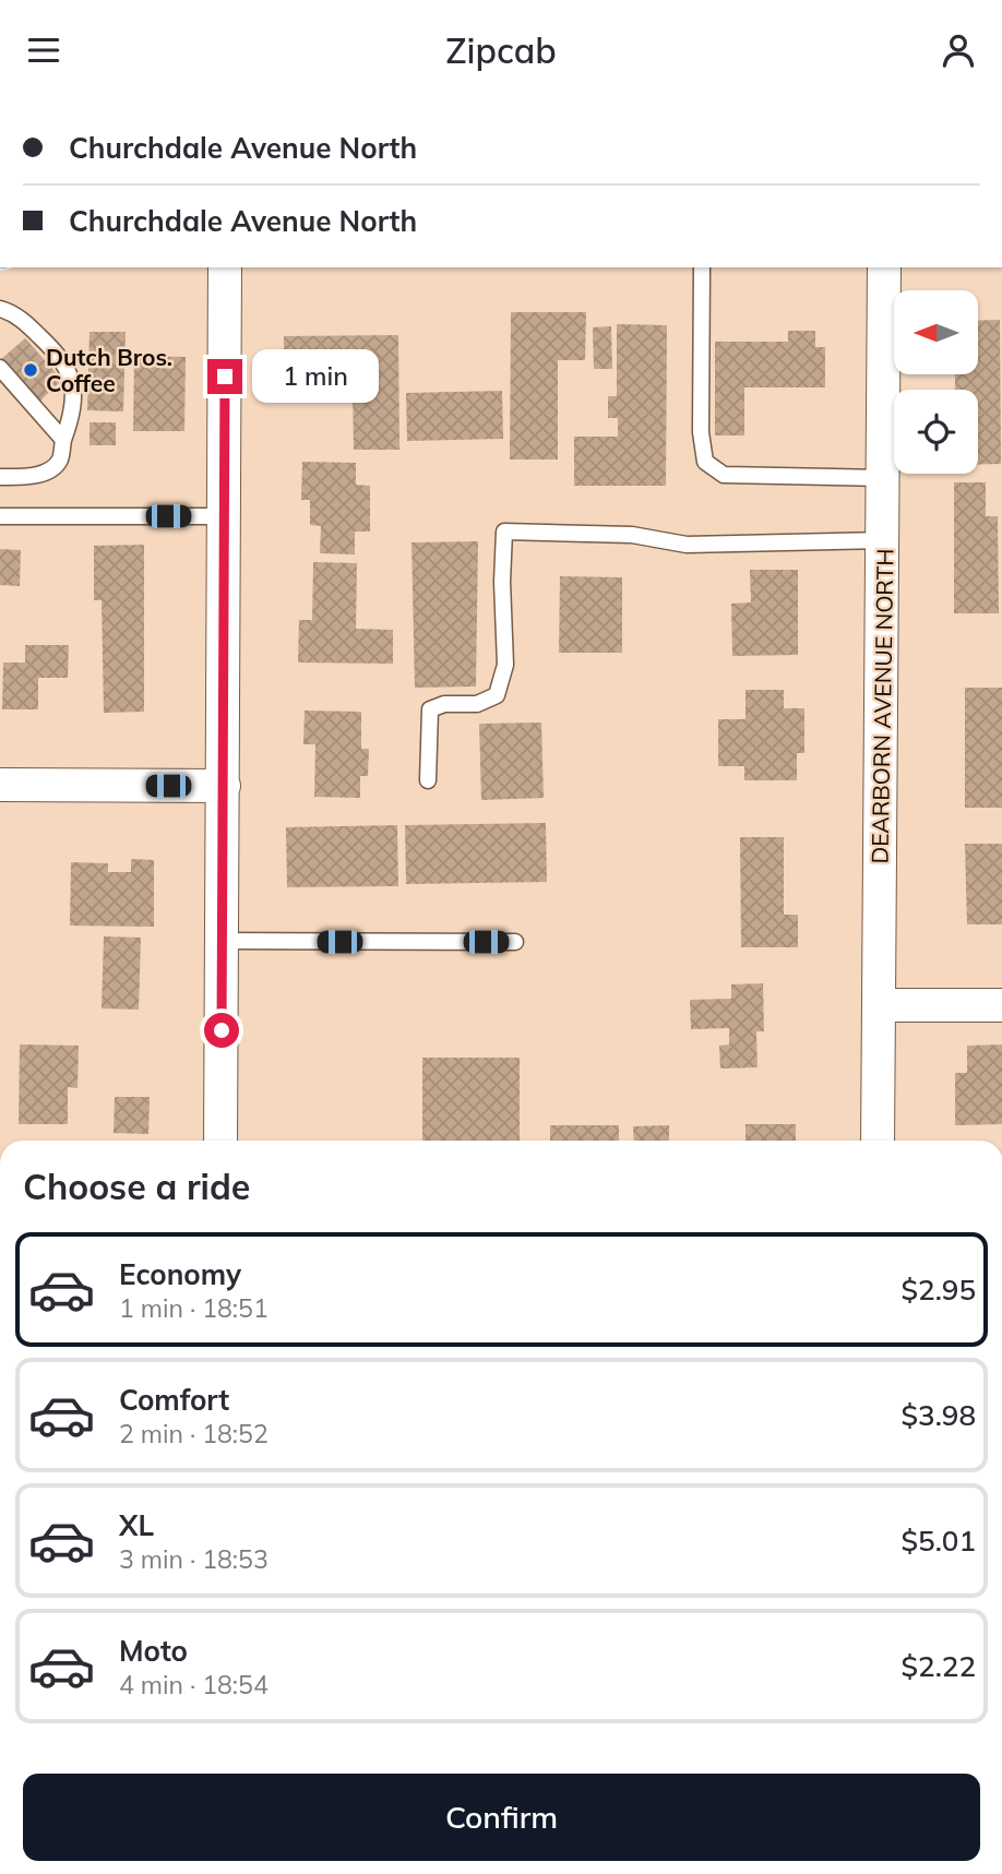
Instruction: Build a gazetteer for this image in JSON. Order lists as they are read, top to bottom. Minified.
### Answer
{"streets":{"street":["DEARBORN AVENUE NORTH"]},"places":["Dutch Bros. Coffee"],"north":"left","page":{"header":"Zipcab","banner":["Churchdale Avenue North","Churchdale Avenue North"],"bubble":"1 min","heading":"Choose a ride","list":[{"name":"Economy","note":"1 min · 18:51","value":"$2.95"},{"name":"Comfort","note":"2 min · 18:52","value":"$3.98"},{"name":"XL","note":"3 min · 18:53","value":"$5.01"},{"name":"Moto","note":"4 min · 18:54","value":"$2.22"}],"buttons":"Confirm"}}
